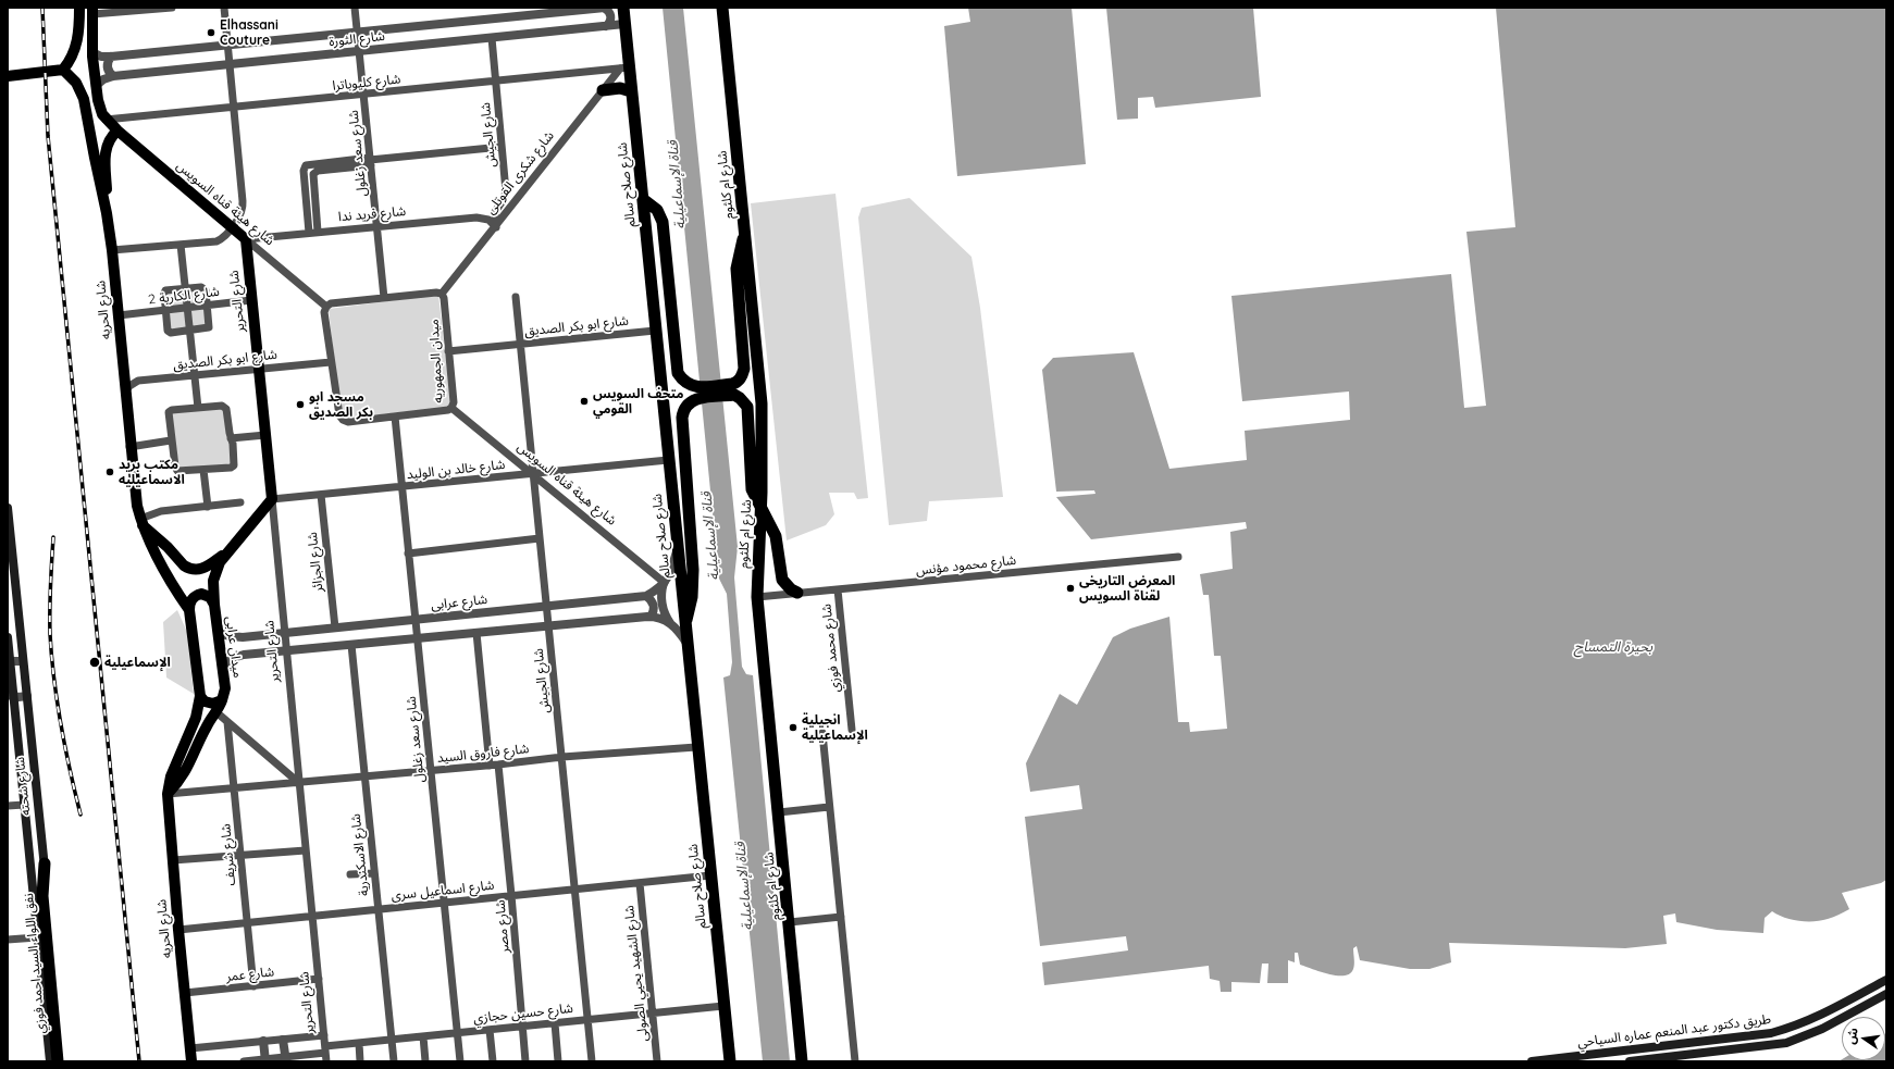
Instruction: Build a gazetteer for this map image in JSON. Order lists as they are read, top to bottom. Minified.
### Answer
{"streets":{"highway":["شارع صلاح سالم","شارع ام كلثوم","نفق اللواء السيد احمد فوزي"],"main road":["شارع هيئة قناه السويس","شارع التحرير","شارع الحريه","ميدان عرابى","شارع شحته","طريق دكتور عبد المنعم عماره السياحي"],"street":["شارع الثورة","شارع كليوباترا","شارع الجيش","شارع سعد زغلول","شارع شكرى القوتلى","شارع فريد ندا","شارع الكارية 2","شارع ابو بكر الصديق","ميدان الجمهوريه","شارع خالد بن الوليد","شارع الجزائر","شارع محمود مؤنس","شارع عرابى","شارع محمد فوزي","شارع فاروق السيد","شارع شريف","شارع الاسكندرية","شارع اسماعيل سرى","شارع مصر","شارع الشهيد يحيي الصولى","شارع عمر","شارع حسين حجازي"]},"crossings":[["شارع الثورة","شارع الجيش"],["شارع الثورة","شارع سعد زغلول"],["شارع الثورة","شارع صلاح سالم"],["شارع كليوباترا","شارع الجيش"],["شارع كليوباترا","شارع سعد زغلول"],["شارع كليوباترا","شارع شكرى القوتلى"],["شارع كليوباترا","شارع صلاح سالم"],["شارع كليوباترا","شارع هيئة قناه السويس"],["شارع الجيش","شارع شكرى القوتلى"],["شارع الجيش","شارع هيئة قناه السويس"],["شارع الجيش","شارع فريد ندا"],["شارع الجيش","شارع ابو بكر الصديق"],["شارع الجيش","شارع خالد بن الوليد"],["شارع الجيش","شارع عرابى"],["شارع الجيش","شارع فاروق السيد"],["شارع الجيش","شارع اسماعيل سرى"],["شارع الجيش","شارع حسين حجازي"],["شارع سعد زغلول","شارع فريد ندا"],["شارع سعد زغلول","ميدان الجمهوريه"],["شارع سعد زغلول","شارع خالد بن الوليد"],["شارع سعد زغلول","شارع عرابى"],["شارع سعد زغلول","شارع فاروق السيد"],["شارع سعد زغلول","شارع اسماعيل سرى"],["شارع سعد زغلول","شارع حسين حجازي"],["شارع شكرى القوتلى","شارع صلاح سالم"],["شارع شكرى القوتلى","شارع فريد ندا"],["شارع شكرى القوتلى","ميدان الجمهوريه"],["شارع صلاح سالم","شارع ابو بكر الصديق"],["شارع صلاح سالم","شارع خالد بن الوليد"],["شارع صلاح سالم","شارع فاروق السيد"],["شارع صلاح سالم","شارع اسماعيل سرى"],["شارع صلاح سالم","شارع حسين حجازي"],["شارع ام كلثوم","شارع محمود مؤنس"],["شارع هيئة قناه السويس","شارع فريد ندا"],["شارع هيئة قناه السويس","شارع التحرير"],["شارع هيئة قناه السويس","ميدان الجمهوريه"],["شارع هيئة قناه السويس","شارع خالد بن الوليد"],["شارع هيئة قناه السويس","شارع عرابى"],["شارع فريد ندا","شارع التحرير"],["شارع الكارية 2","شارع التحرير"],["شارع الكارية 2","شارع الحريه"],["شارع التحرير","شارع ابو بكر الصديق"],["شارع التحرير","شارع خالد بن الوليد"],["شارع التحرير","شارع عرابى"],["شارع التحرير","شارع فاروق السيد"],["شارع التحرير","شارع اسماعيل سرى"],["شارع التحرير","شارع عمر"],["شارع التحرير","شارع حسين حجازي"],["شارع الحريه","شارع ابو بكر الصديق"],["شارع الحريه","ميدان عرابى"],["شارع الحريه","شارع فاروق السيد"],["شارع الحريه","شارع اسماعيل سرى"],["شارع الحريه","شارع عمر"],["شارع ابو بكر الصديق","ميدان الجمهوريه"],["شارع خالد بن الوليد","شارع الجزائر"],["شارع الجزائر","شارع عرابى"],["شارع محمود مؤنس","شارع محمد فوزي"],["شارع عرابى","ميدان عرابى"],["شارع فاروق السيد","شارع شريف"],["شارع فاروق السيد","شارع الاسكندرية"],["شارع فاروق السيد","شارع مصر"],["شارع شحته","نفق اللواء السيد احمد فوزي"],["شارع شريف","شارع اسماعيل سرى"],["شارع شريف","شارع عمر"],["شارع الاسكندرية","شارع اسماعيل سرى"],["شارع الاسكندرية","شارع حسين حجازي"],["شارع اسماعيل سرى","شارع مصر"],["شارع اسماعيل سرى","شارع الشهيد يحيي الصولى"],["شارع مصر","شارع حسين حجازي"],["شارع الشهيد يحيي الصولى","شارع حسين حجازي"]],"water":["قناة الإسماعيلية","بحيرة التمساح"],"places":["Elhassani Couture","متحف السويس القومي","مسجد ابو بكر الصديق","مكتب بريد الاسماعيليه","المعرض التاريخى لقناة السويس","الإسماعيلية","انجيلية الإسماعيلية"],"north":"left"}
